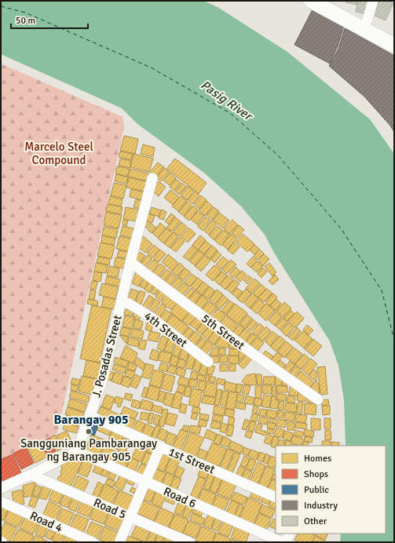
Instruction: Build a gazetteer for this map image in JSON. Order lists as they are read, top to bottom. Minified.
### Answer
{"streets":{"street":["4th Street","5th Street","J. Posadas Street","1st Street","Road 6","Road 5","Road 4"]},"crossings":[["4th Street","J. Posadas Street"],["5th Street","J. Posadas Street"],["J. Posadas Street","1st Street"],["J. Posadas Street","Road 6"]],"districts":["Barangay 905"],"water":["Pasig River"],"parks":["Marcelo Steel Compound"],"places":["Sangguniang Pambarangay ng Barangay 905"],"legend":["Homes","Shops","Public","Industry","Other"],"scale_bar":"50 m"}
